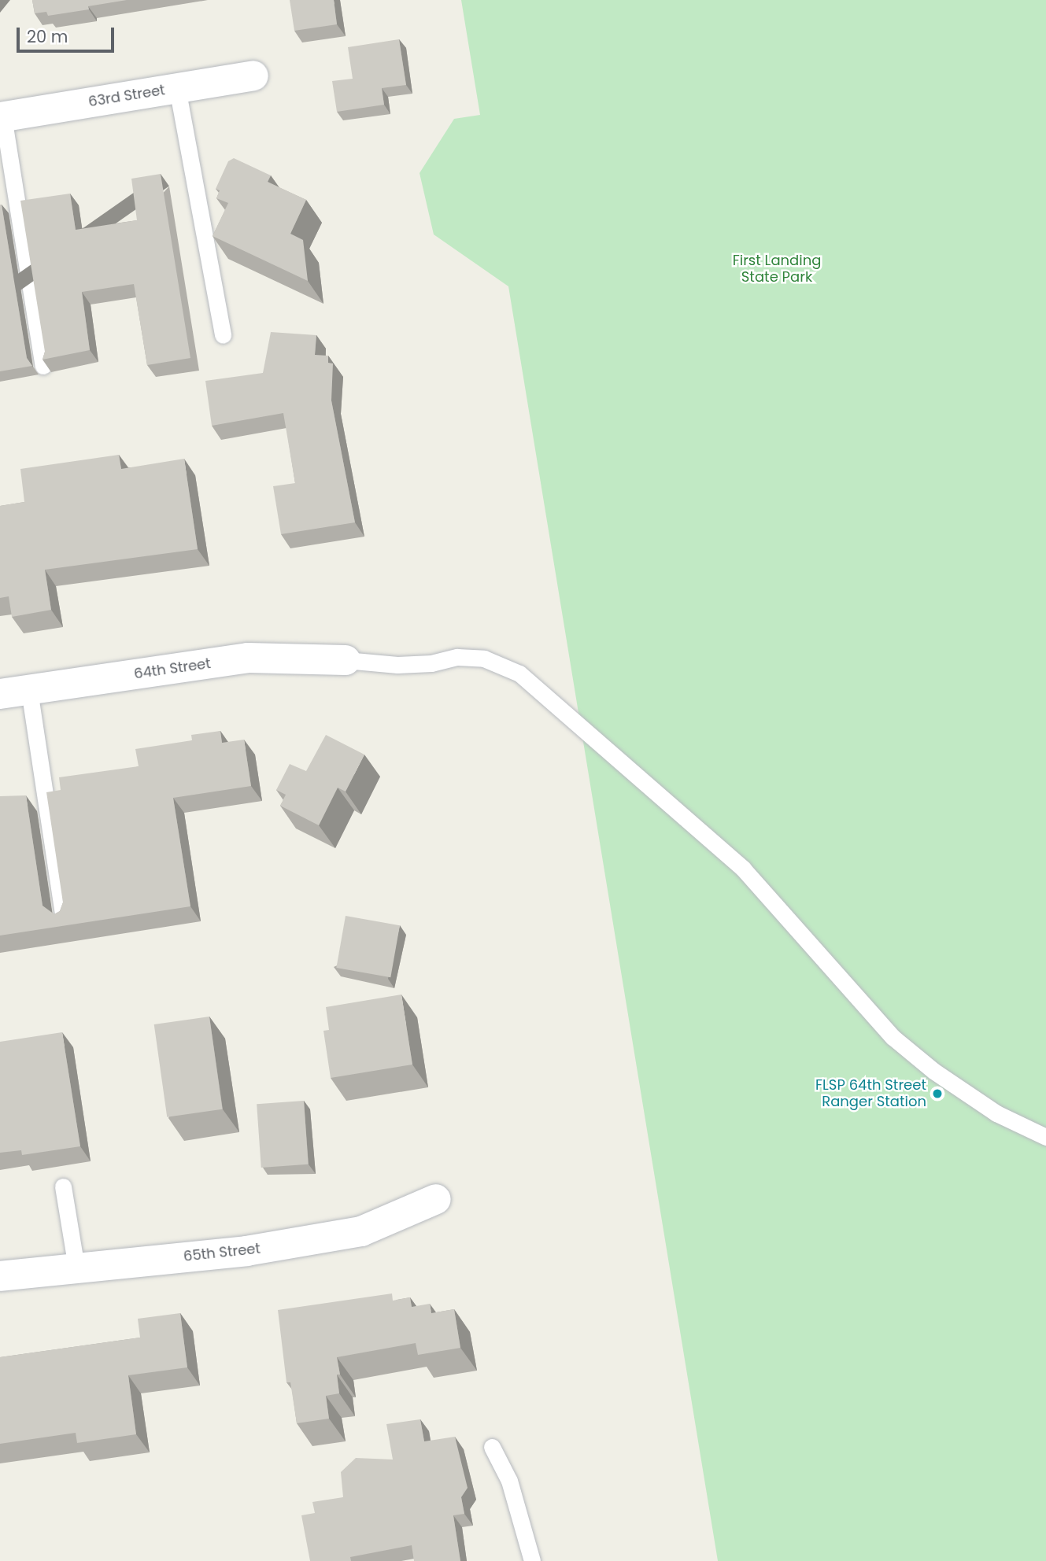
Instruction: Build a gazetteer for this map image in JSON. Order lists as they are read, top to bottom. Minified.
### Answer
{"streets":{"street":["63rd Street","64th Street","65th Street"]},"parks":["First Landing State Park"],"places":["FLSP 64th Street Ranger Station"],"scale_bar":"20 m"}
